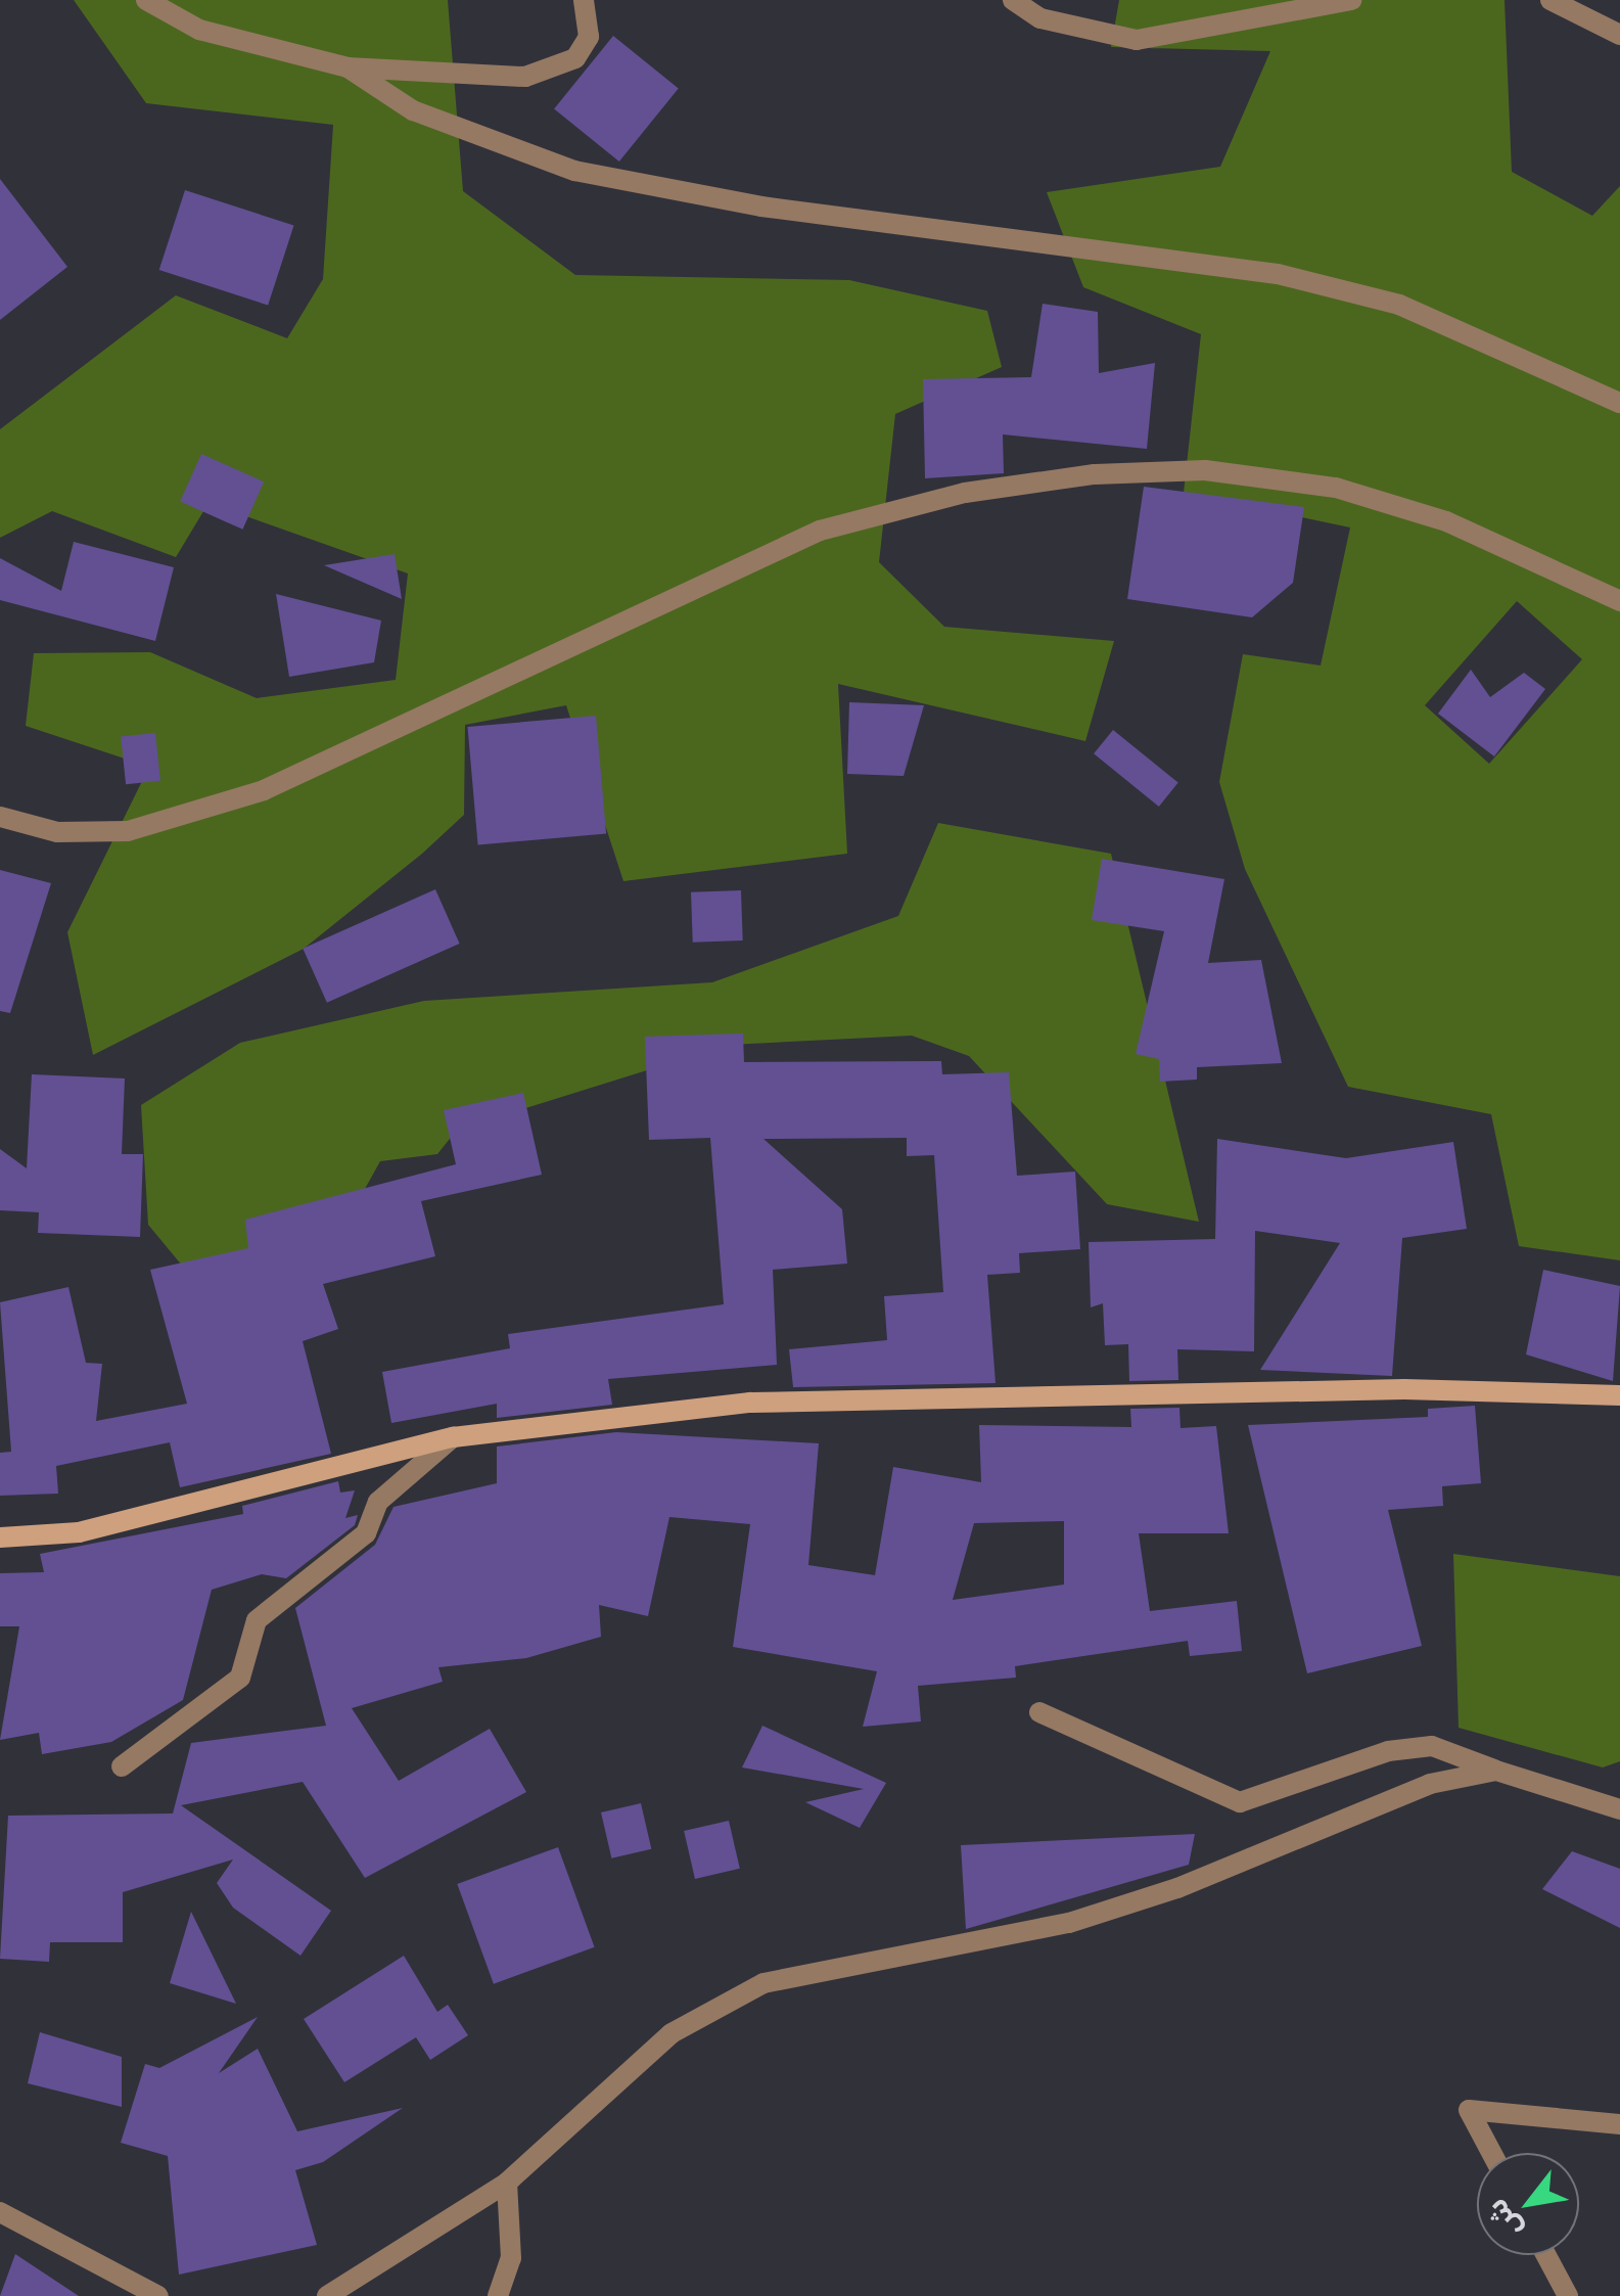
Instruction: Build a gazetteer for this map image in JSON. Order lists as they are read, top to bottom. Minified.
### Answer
{"north":"bottom left"}
